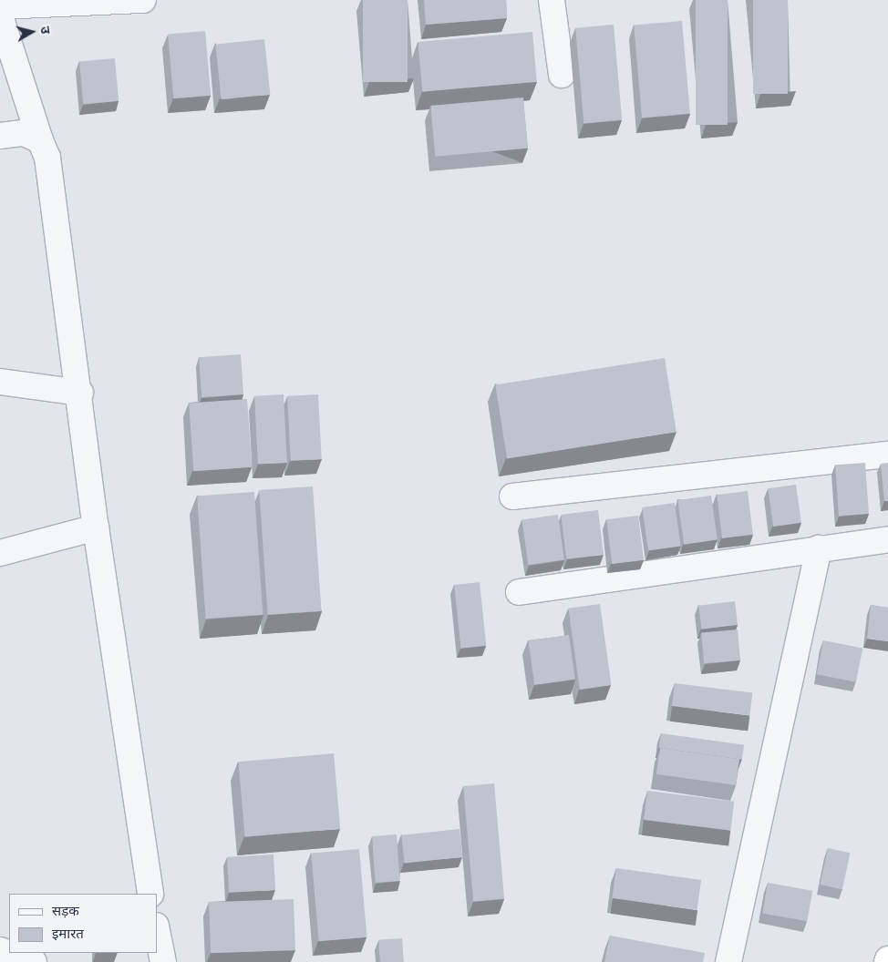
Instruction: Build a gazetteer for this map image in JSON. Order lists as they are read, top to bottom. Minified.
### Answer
{"legend":["सड़क","इमारत"],"north":"right"}
